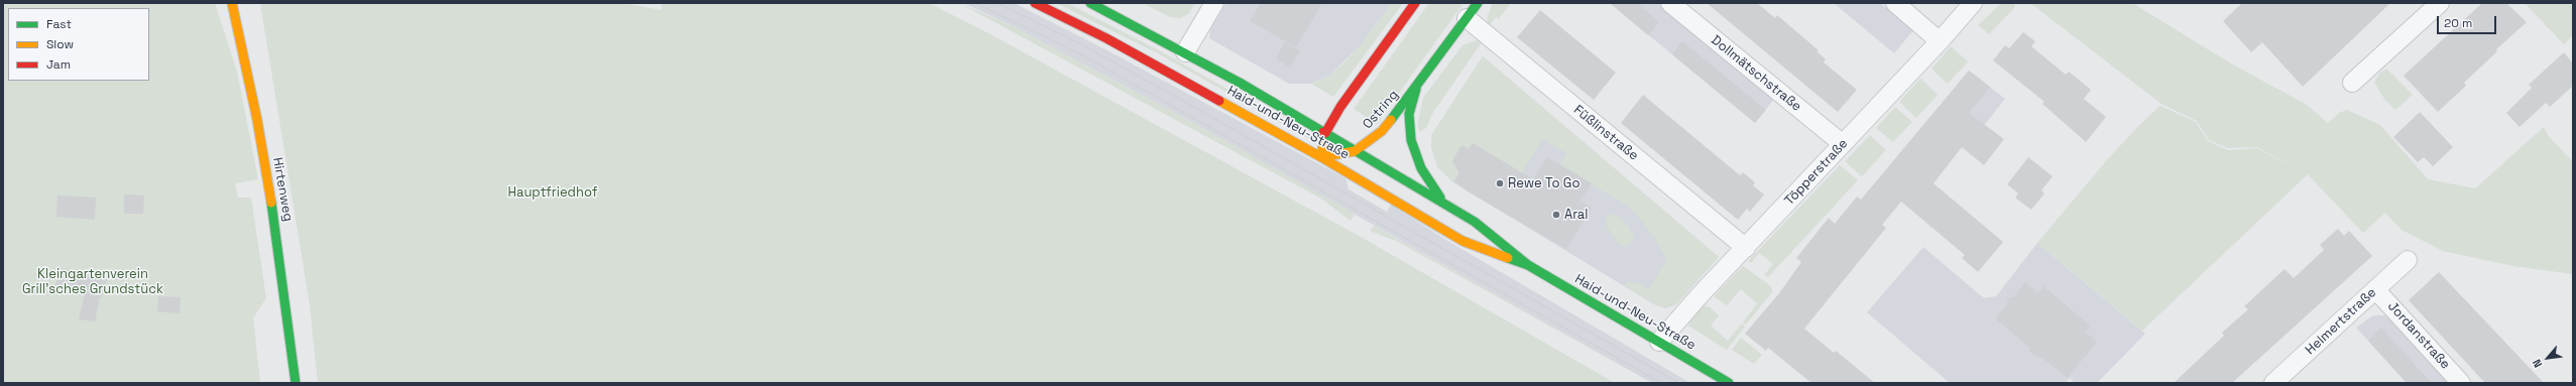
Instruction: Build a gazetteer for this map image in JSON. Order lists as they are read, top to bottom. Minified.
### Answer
{"streets":{"main road":["Ostring","Haid-und-Neu-Straße","Hirtenweg"],"street":["Dollmätschstraße","Füßlinstraße","Töpperstraße","Helmertstraße","Jordanstraße"]},"crossings":[["Dollmätschstraße","Töpperstraße"],["Ostring","Haid-und-Neu-Straße"],["Ostring","Füßlinstraße"],["Haid-und-Neu-Straße","Töpperstraße"],["Füßlinstraße","Töpperstraße"],["Helmertstraße","Jordanstraße"]],"parks":["Hauptfriedhof","Kleingartenverein Grill'sches Grundstück"],"places":["Rewe To Go","Aral"],"legend":["Fast","Slow","Jam"],"scale_bar":"20 m","north":"bottom left"}
